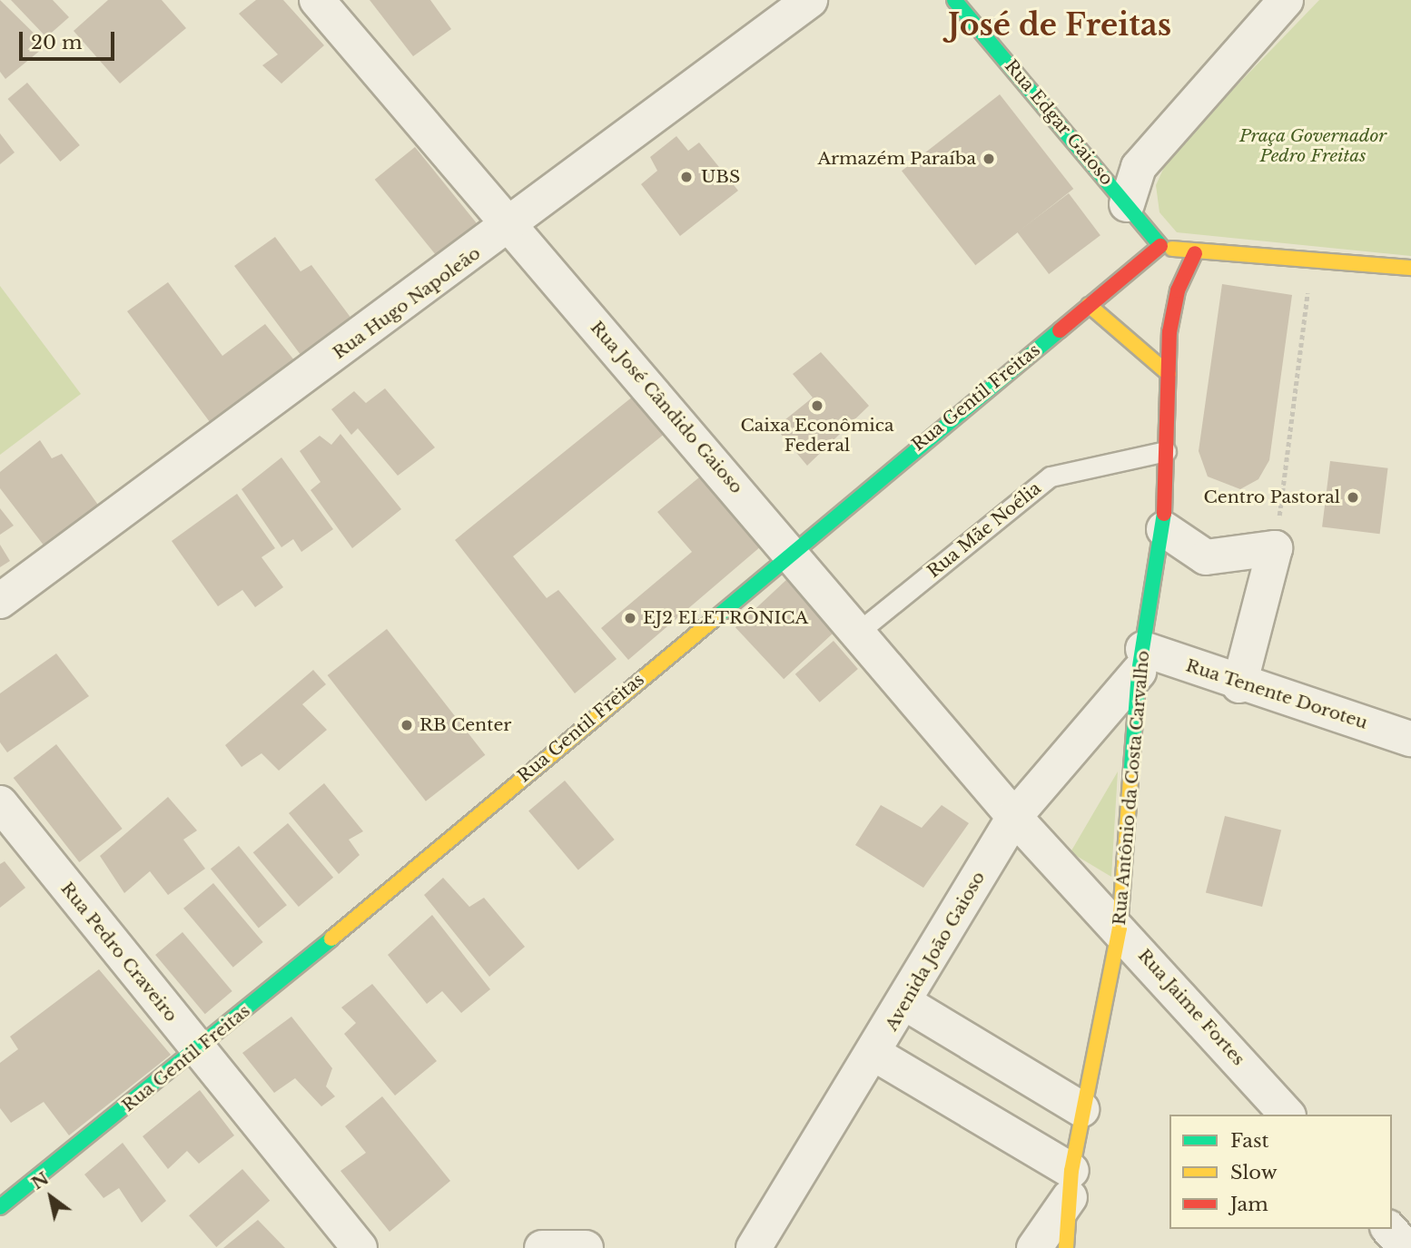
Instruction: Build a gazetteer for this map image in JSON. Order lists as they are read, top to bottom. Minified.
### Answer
{"streets":{"main road":["Rua Edgar Gaioso","Rua Gentil Freitas","Rua Antônio da Costa Carvalho"],"street":["Rua Hugo Napoleão","Rua José Cândido Gaioso","Rua Tenente Doroteu","Avenida João Gaioso","Rua Pedro Craveiro","Rua Jaime Fortes"],"lane":["Rua Mãe Noélia"]},"crossings":[["Rua Edgar Gaioso","Rua Gentil Freitas"],["Rua Hugo Napoleão","Rua José Cândido Gaioso"],["Rua Gentil Freitas","Rua José Cândido Gaioso"],["Rua Gentil Freitas","Rua Pedro Craveiro"],["Rua José Cândido Gaioso","Rua Mãe Noélia"],["Rua José Cândido Gaioso","Avenida João Gaioso"],["Rua José Cândido Gaioso","Rua Jaime Fortes"],["Rua Mãe Noélia","Rua Antônio da Costa Carvalho"],["Rua Tenente Doroteu","Rua Antônio da Costa Carvalho"],["Rua Tenente Doroteu","Avenida João Gaioso"],["Rua Antônio da Costa Carvalho","Avenida João Gaioso"],["Rua Antônio da Costa Carvalho","Rua Jaime Fortes"],["Avenida João Gaioso","Rua Jaime Fortes"]],"districts":["José de Freitas"],"parks":["Praça Governador Pedro Freitas"],"places":["Armazém Paraíba","UBS","Caixa Econômica Federal","Centro Pastoral","EJ2 ELETRÔNICA","RB Center"],"legend":["Fast","Slow","Jam"],"scale_bar":"20 m","north":"top left"}
